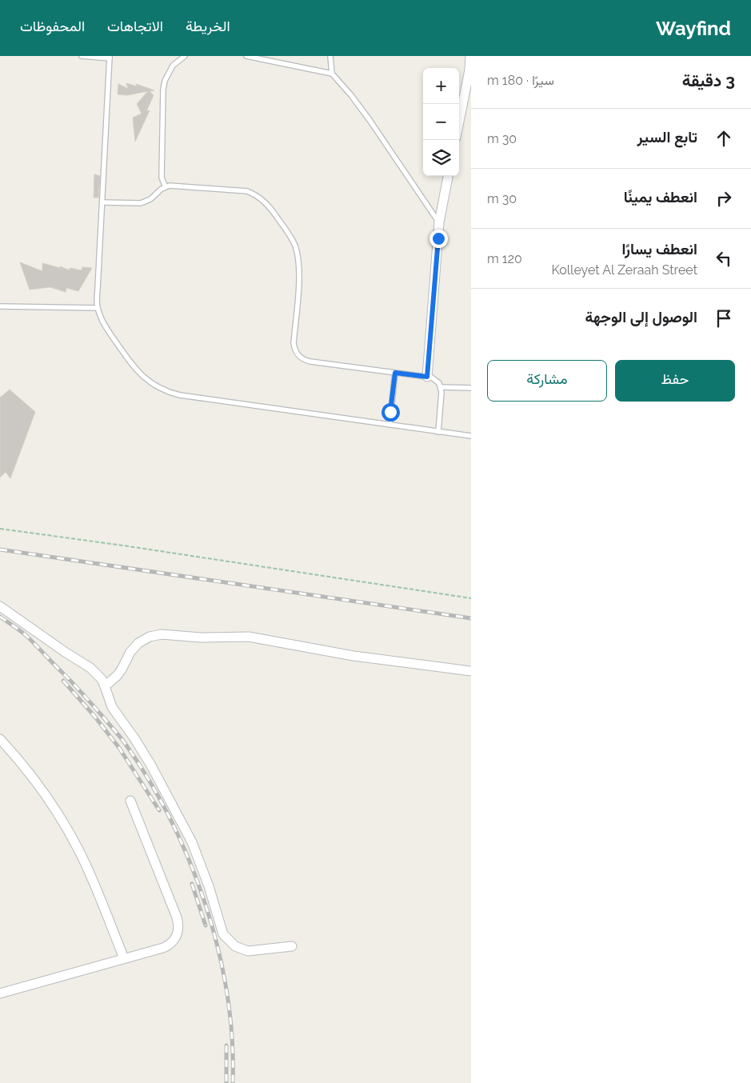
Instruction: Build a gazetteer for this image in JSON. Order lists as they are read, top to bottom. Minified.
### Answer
{"page":{"header":"Wayfind","nav":["الخريطة","الاتجاهات","المحفوظات"],"heading":["3 دقيقة","سيرًا · 180 m"],"map_buttons":["+","−"],"list":[["تابع السير","30 m"],["انعطف يمينًا","30 m"],["انعطف يسارًا","Kolleyet Al Zeraah Street","120 m"],"الوصول إلى الوجهة"],"buttons":["حفظ","مشاركة"]}}
